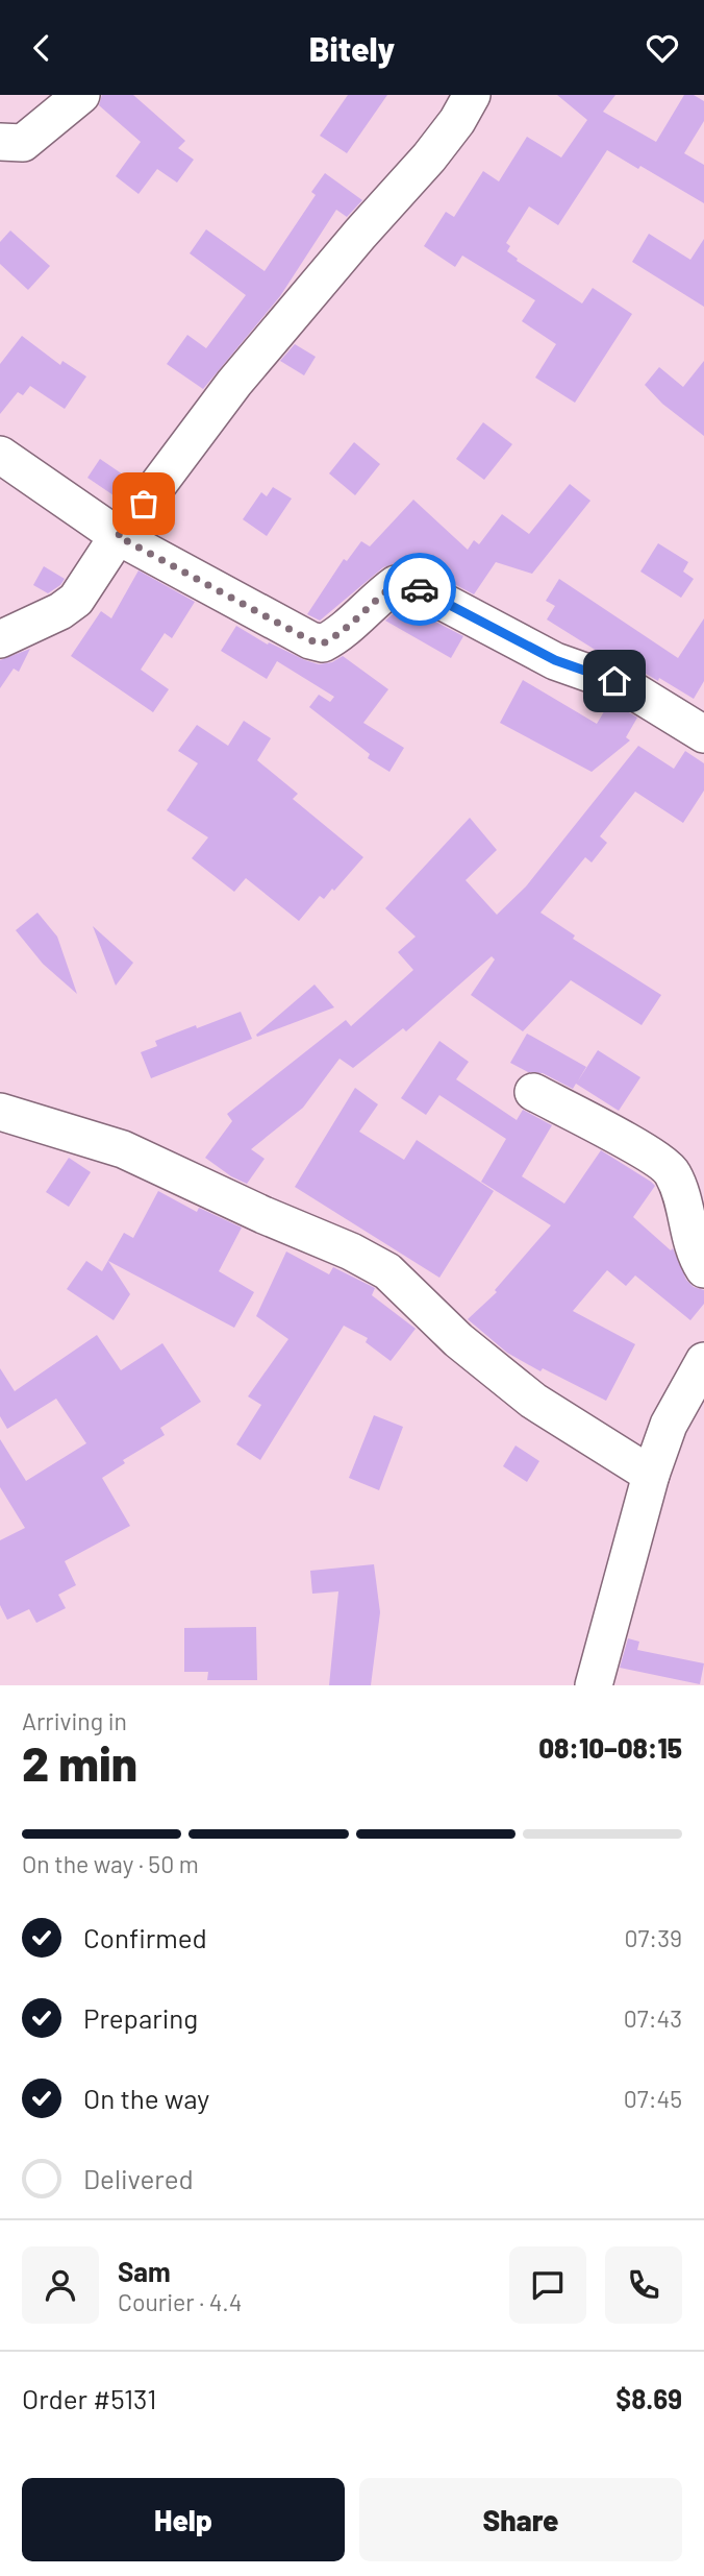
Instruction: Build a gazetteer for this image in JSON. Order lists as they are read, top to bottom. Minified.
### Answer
{"page":{"header":"Bitely","heading":["2 min","Arriving in","08:10–08:15"],"panel":["Sam","Courier · 4.4","Order #5131","$8.69"],"bar":"On the way · 50 m","list":[["Confirmed","07:39"],["Preparing","07:43"],["On the way","07:45"],"Delivered"],"buttons":["Help","Share"]}}
